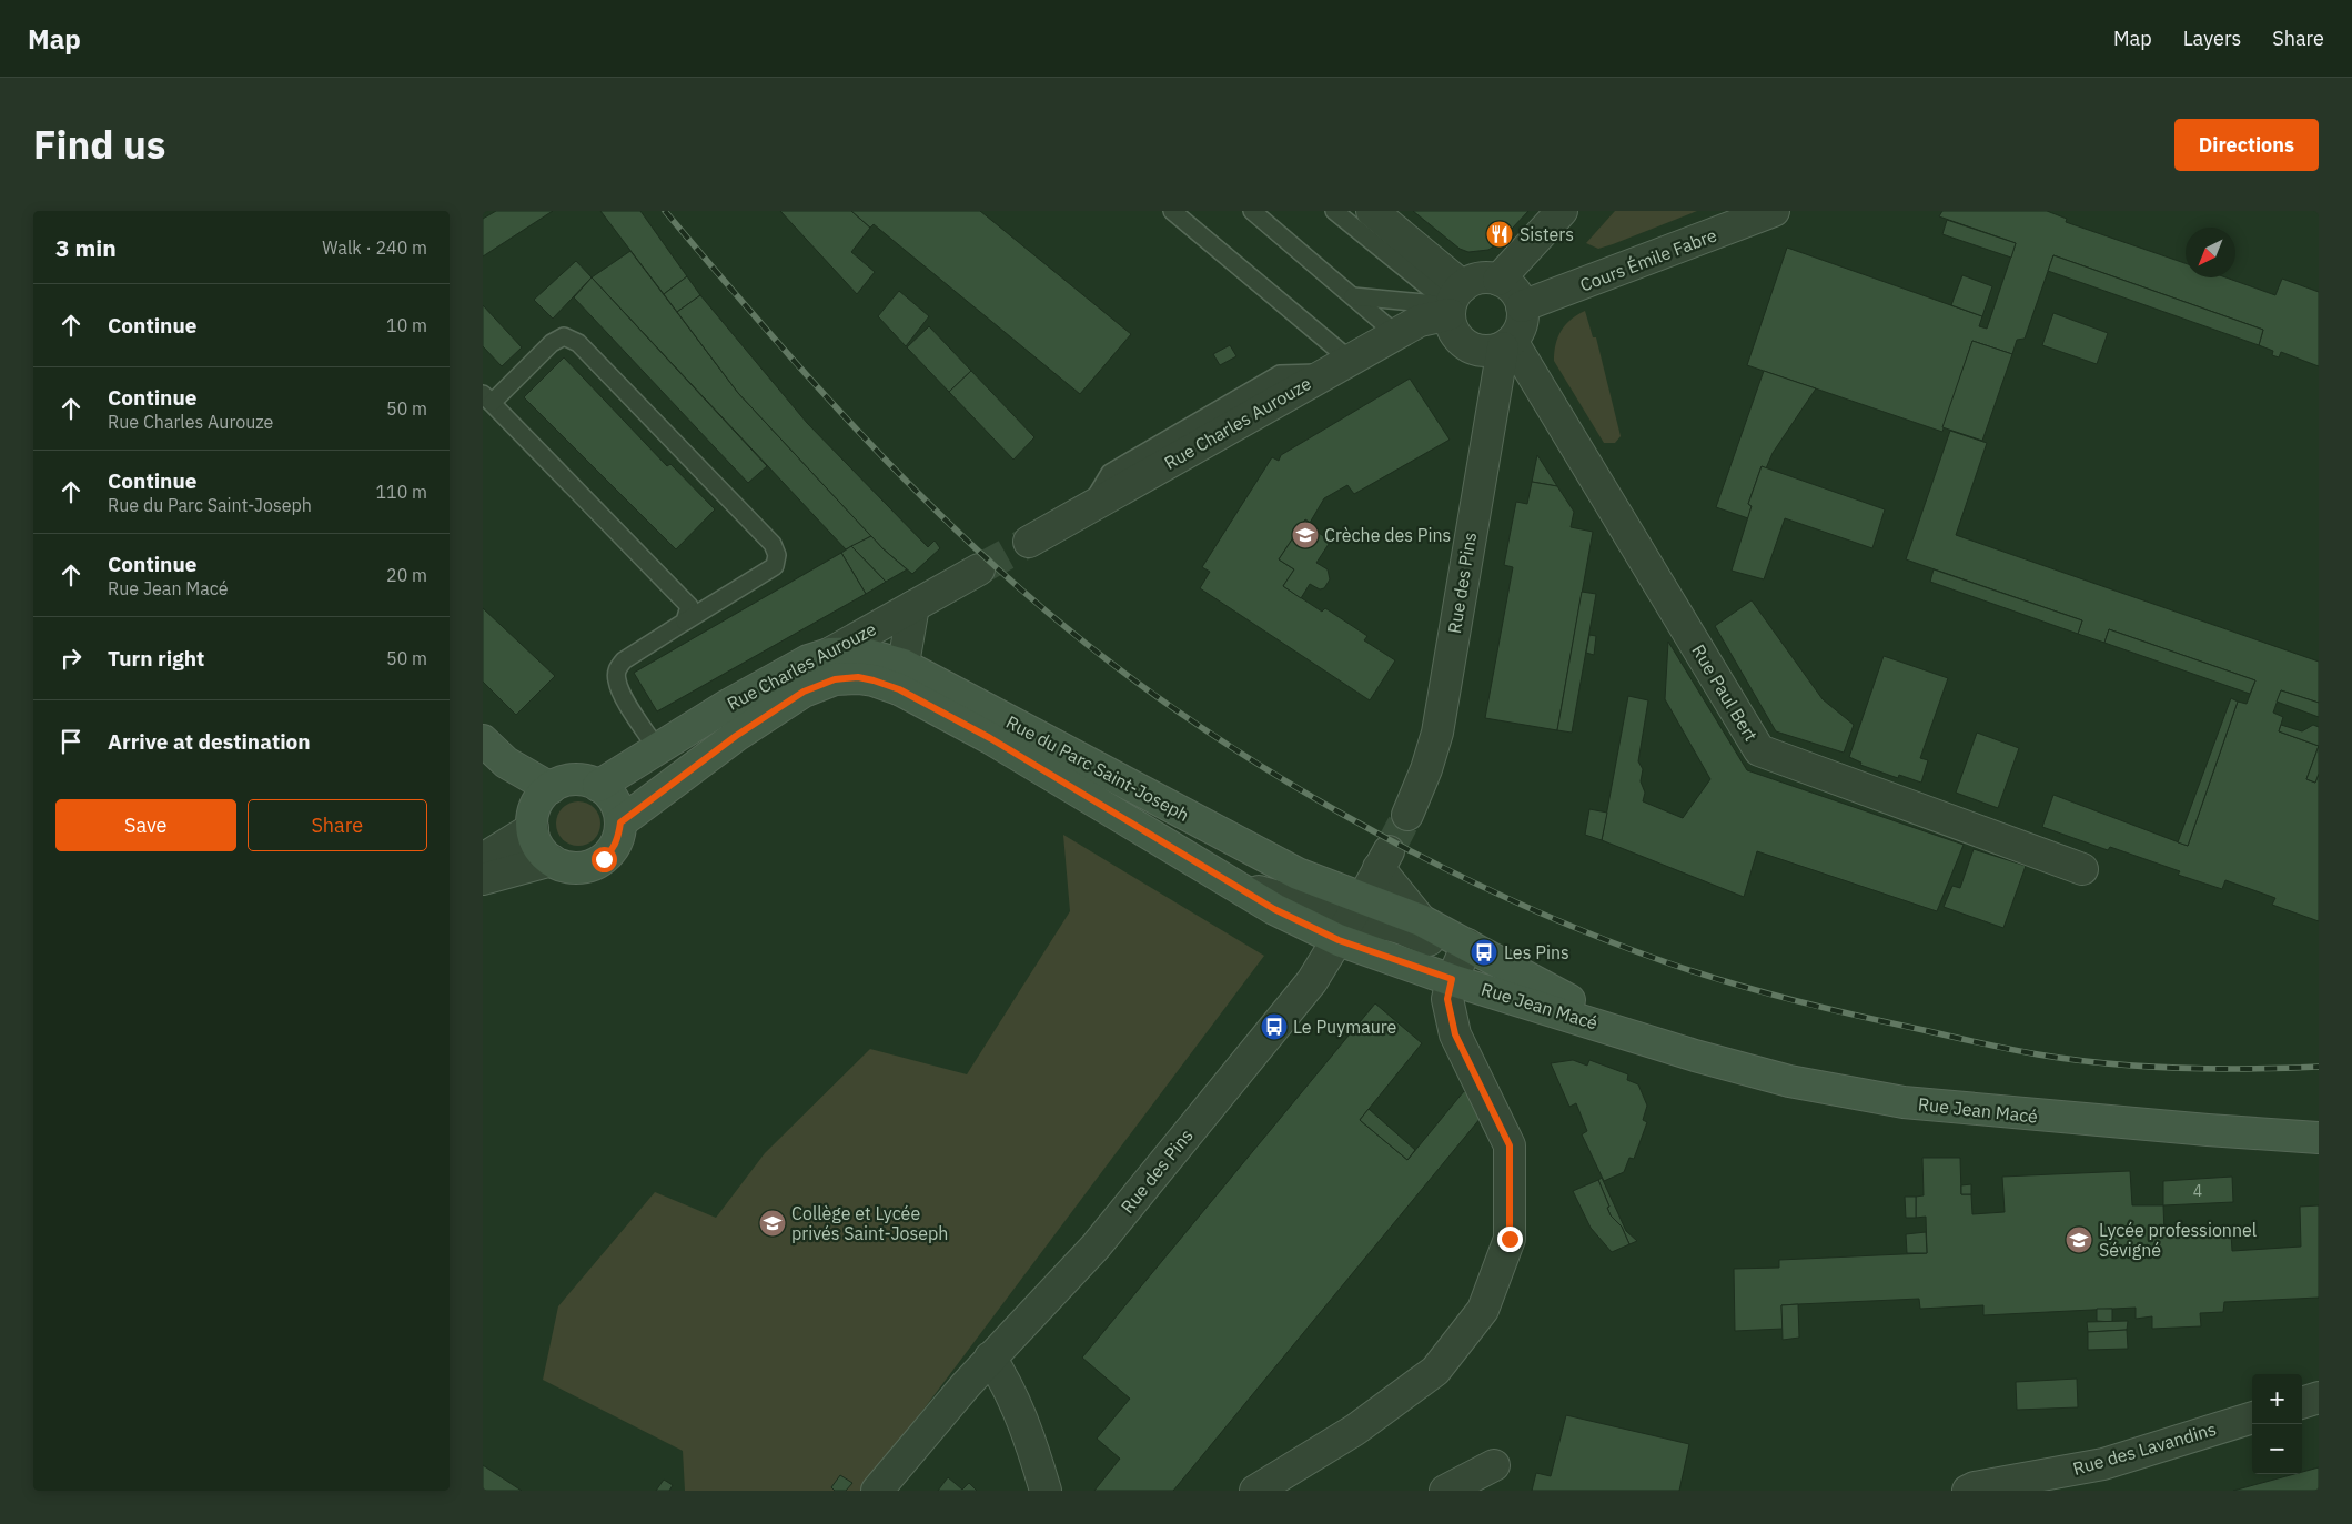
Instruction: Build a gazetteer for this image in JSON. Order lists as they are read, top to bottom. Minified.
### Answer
{"streets":{"main road":["Rue Charles Aurouze","Rue du Parc Saint-Joseph","Rue Jean Macé"],"street":["Cours Émile Fabre","Rue des Pins","Rue Paul Bert","Rue des Lavandins"]},"crossings":[["Cours Émile Fabre","Rue Charles Aurouze"],["Cours Émile Fabre","Rue des Pins"],["Cours Émile Fabre","Rue Paul Bert"],["Rue Charles Aurouze","Rue des Pins"],["Rue Charles Aurouze","Rue Paul Bert"],["Rue Charles Aurouze","Rue du Parc Saint-Joseph"],["Rue des Pins","Rue Paul Bert"],["Rue des Pins","Rue du Parc Saint-Joseph"],["Rue des Pins","Rue Jean Macé"],["Rue du Parc Saint-Joseph","Rue Jean Macé"]],"places":{"restaurant":["Sisters"],"school or university":["Crèche des Pins","Collège et Lycée privés Saint-Joseph","Lycée professionnel Sévigné"],"bus stop":["Les Pins","Le Puymaure"]},"house_numbers":["4"],"north":"bottom left","page":{"header":"Map","nav":["Map","Layers","Share"],"title":"Find us","buttons":["Directions",["Save","Share"]],"heading":["3 min","Walk · 240 m"],"list":[["Continue","10 m"],["Continue","Rue Charles Aurouze","50 m"],["Continue","Rue du Parc Saint-Joseph","110 m"],["Continue","Rue Jean Macé","20 m"],["Turn right","50 m"],"Arrive at destination"],"map_buttons":["+","−"]}}
